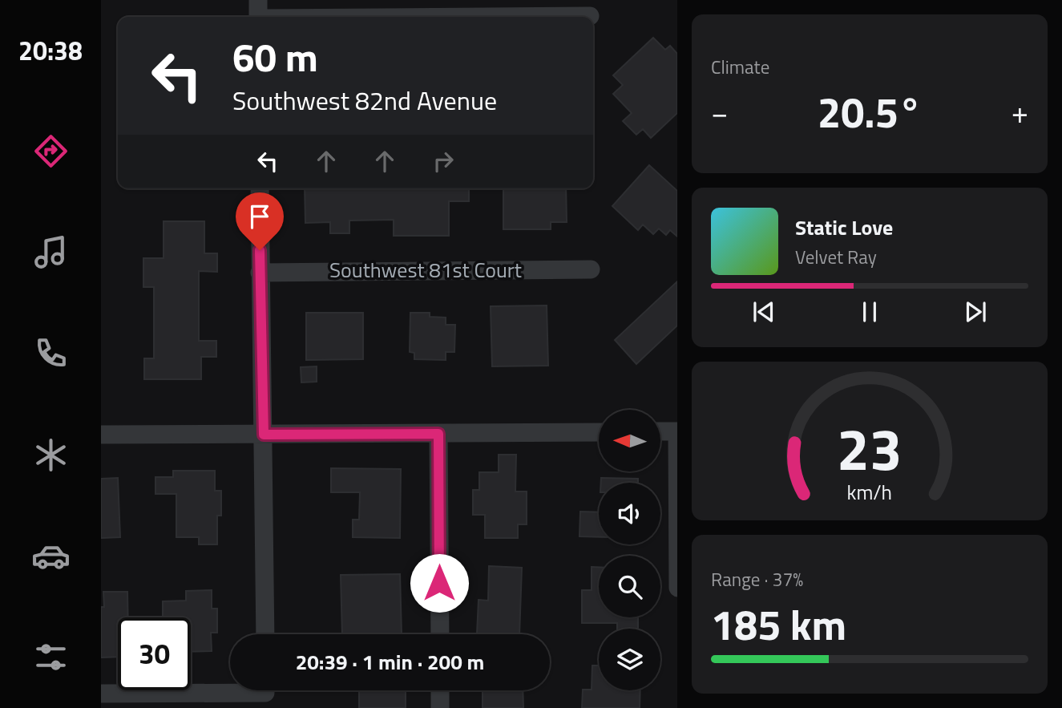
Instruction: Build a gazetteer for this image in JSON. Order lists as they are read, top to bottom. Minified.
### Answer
{"streets":{"street":["Southwest 81st Court"]},"north":"left","page":{"tabs":"20:38","tile":["Climate",["Range · 37%","185 km"]],"turn":["60 m","Southwest 82nd Avenue"],"heat":["−","20.5°","+"],"song":["Static Love","Velvet Ray"],"limit":"30","trip":"20:39 · 1 min · 200 m","gauge":["23","km/h"]}}
